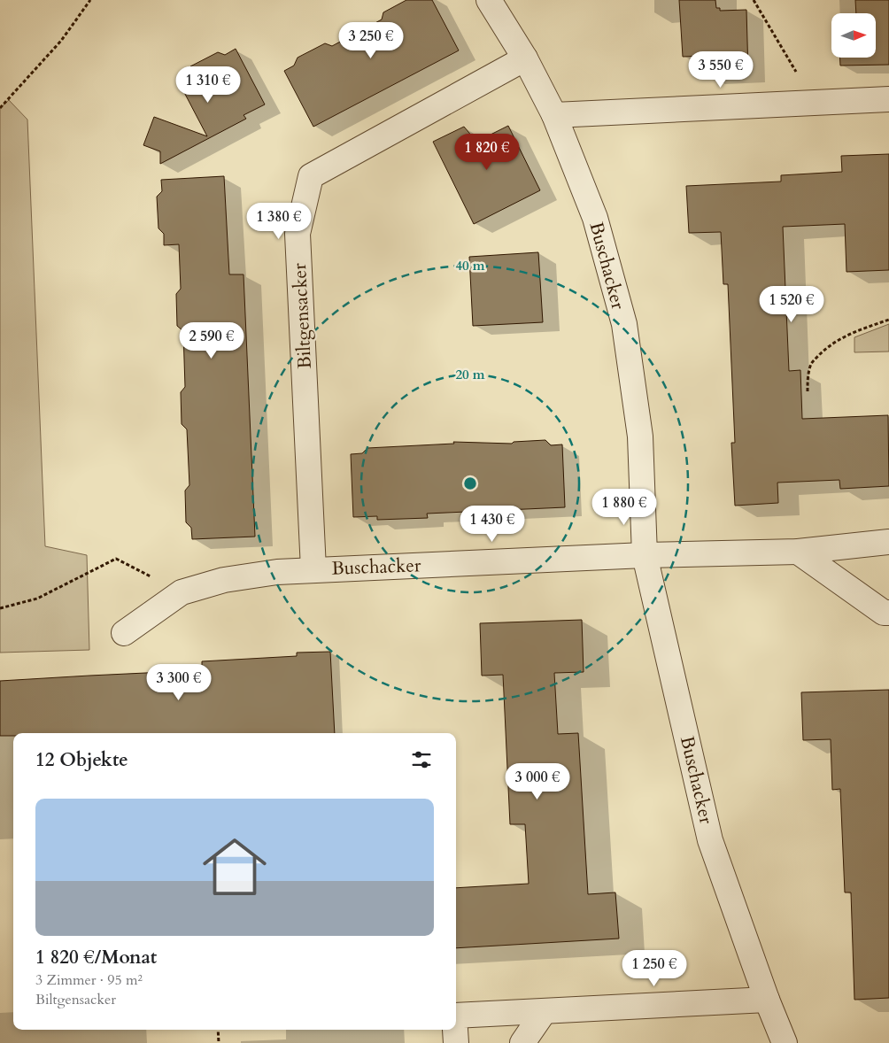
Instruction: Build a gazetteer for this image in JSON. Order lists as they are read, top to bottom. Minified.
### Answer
{"streets":{"street":["Buschacker","Biltgensacker"]},"crossings":[["Buschacker","Biltgensacker"]],"north":"right","page":{"price":["3 250 €","3 550 €","1 310 €","1 820 €","1 380 €","1 520 €","2 590 €","1 880 €","1 430 €","3 300 €","3 000 €","1 250 €"],"heading":"12 Objekte","list":[{"name":"1 820 €/Monat","note":"3 Zimmer · 95 m² · Biltgensacker"}]},"rings":["40 m","20 m"]}
